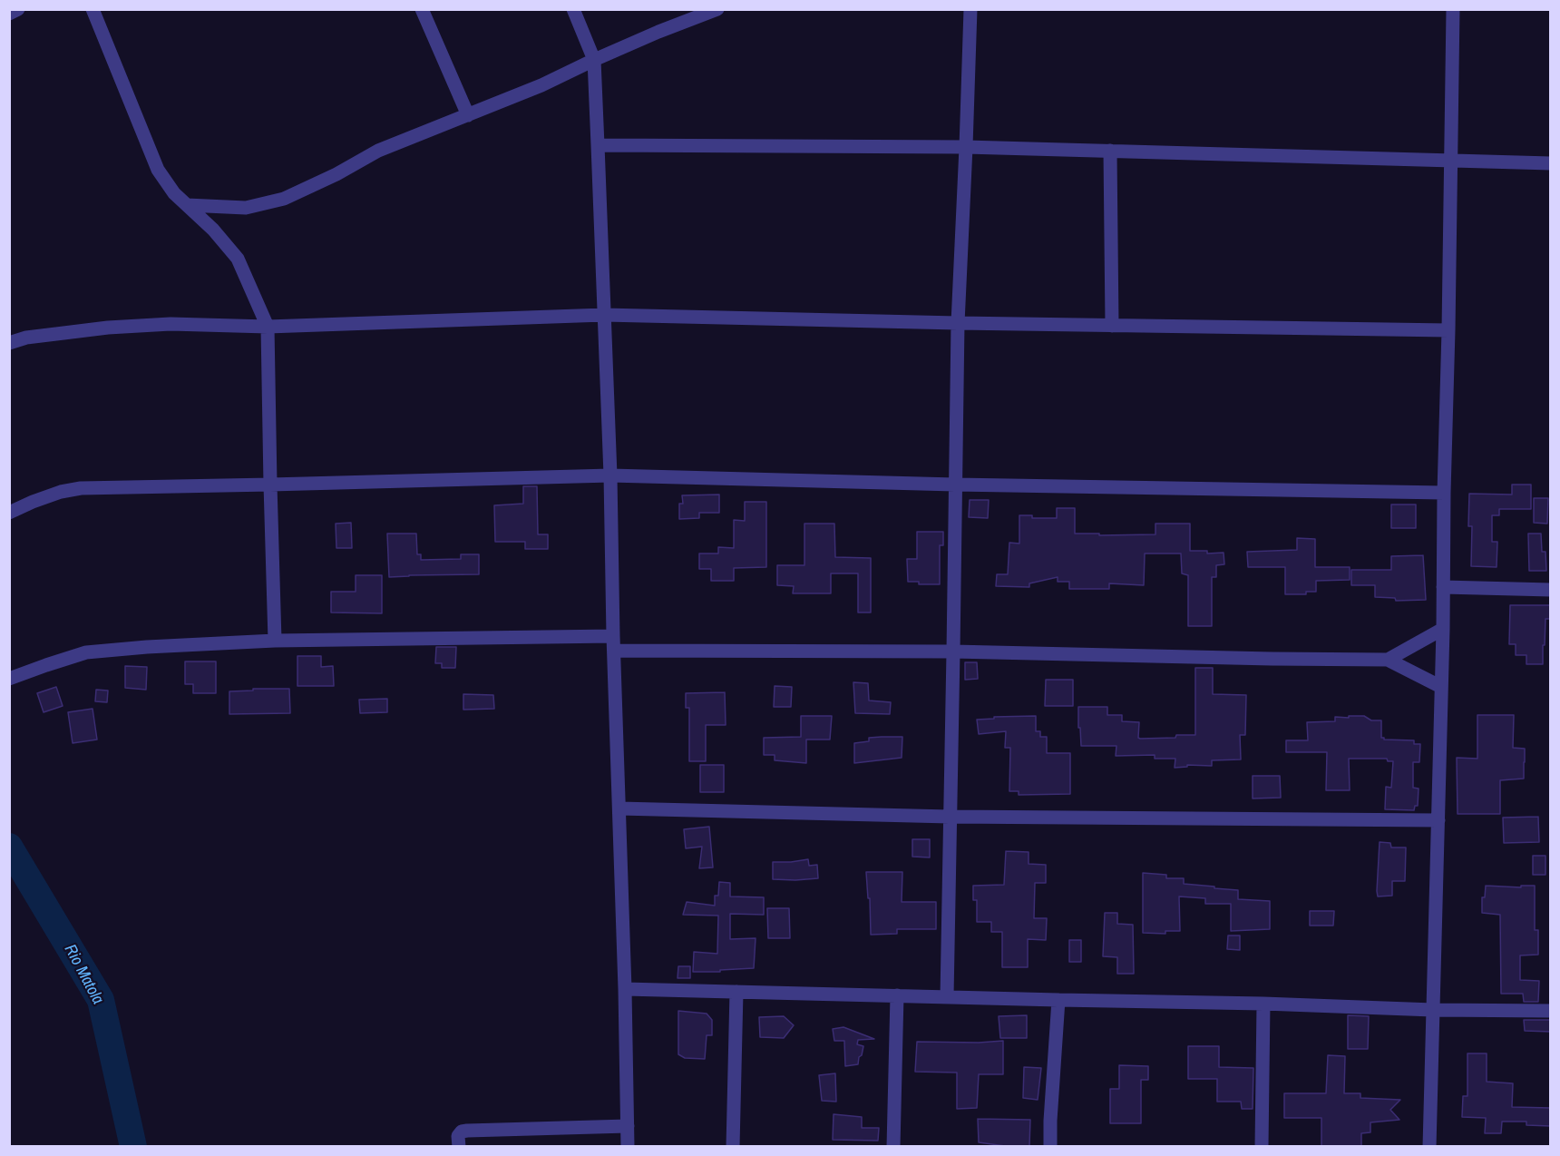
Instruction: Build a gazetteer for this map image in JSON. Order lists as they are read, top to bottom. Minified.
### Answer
{"water":["Rio Matola"]}
